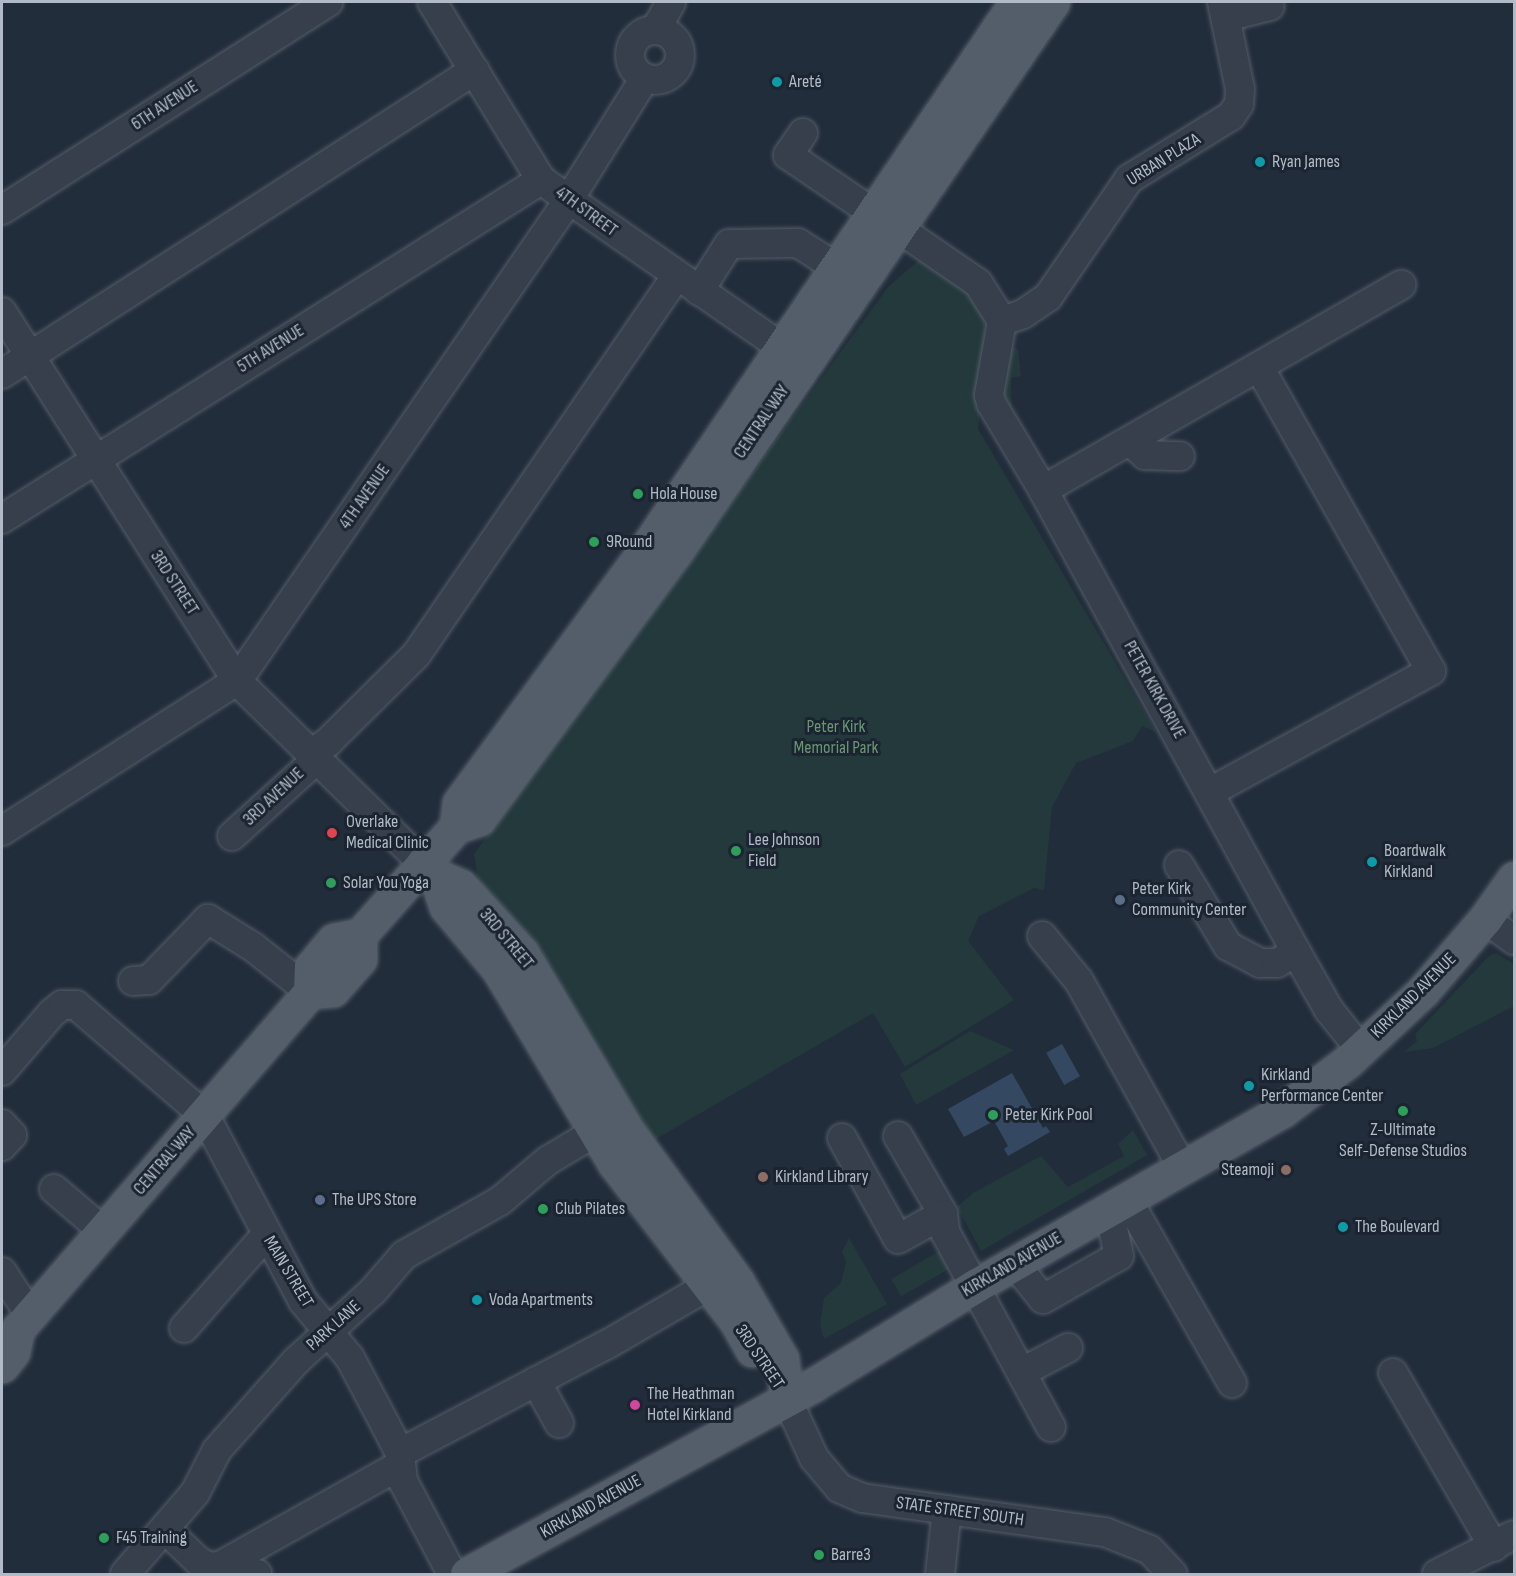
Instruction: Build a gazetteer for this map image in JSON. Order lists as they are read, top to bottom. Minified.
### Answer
{"streets":{"main road":["CENTRAL WAY","3RD STREET","KIRKLAND AVENUE"],"street":["6TH AVENUE","URBAN PLAZA","4TH STREET","5TH AVENUE","4TH AVENUE","PETER KIRK DRIVE","3RD AVENUE","MAIN STREET","PARK LANE","STATE STREET SOUTH"]},"crossings":[["URBAN PLAZA","PETER KIRK DRIVE"],["4TH STREET","5TH AVENUE"],["4TH STREET","CENTRAL WAY"],["4TH STREET","4TH AVENUE"],["4TH STREET","3RD AVENUE"],["5TH AVENUE","3RD STREET"],["CENTRAL WAY","3RD STREET"],["CENTRAL WAY","3RD AVENUE"],["CENTRAL WAY","MAIN STREET"],["4TH AVENUE","3RD STREET"],["3RD STREET","3RD AVENUE"],["3RD STREET","KIRKLAND AVENUE"],["3RD STREET","PARK LANE"],["3RD STREET","STATE STREET SOUTH"],["PETER KIRK DRIVE","KIRKLAND AVENUE"],["KIRKLAND AVENUE","STATE STREET SOUTH"],["MAIN STREET","PARK LANE"]],"parks":["Peter Kirk Memorial Park"],"places":["Areté","Ryan James","Hola House","9Round","Overlake Medical Clinic","Lee Johnson Field","Boardwalk Kirkland","Solar You Yoga","Peter Kirk Community Center","Kirkland Performance Center","Z-Ultimate Self-Defense Studios","Peter Kirk Pool","Steamoji","Kirkland Library","The UPS Store","Club Pilates","The Boulevard","Voda Apartments","The Heathman Hotel Kirkland","F45 Training","Barre3"]}
